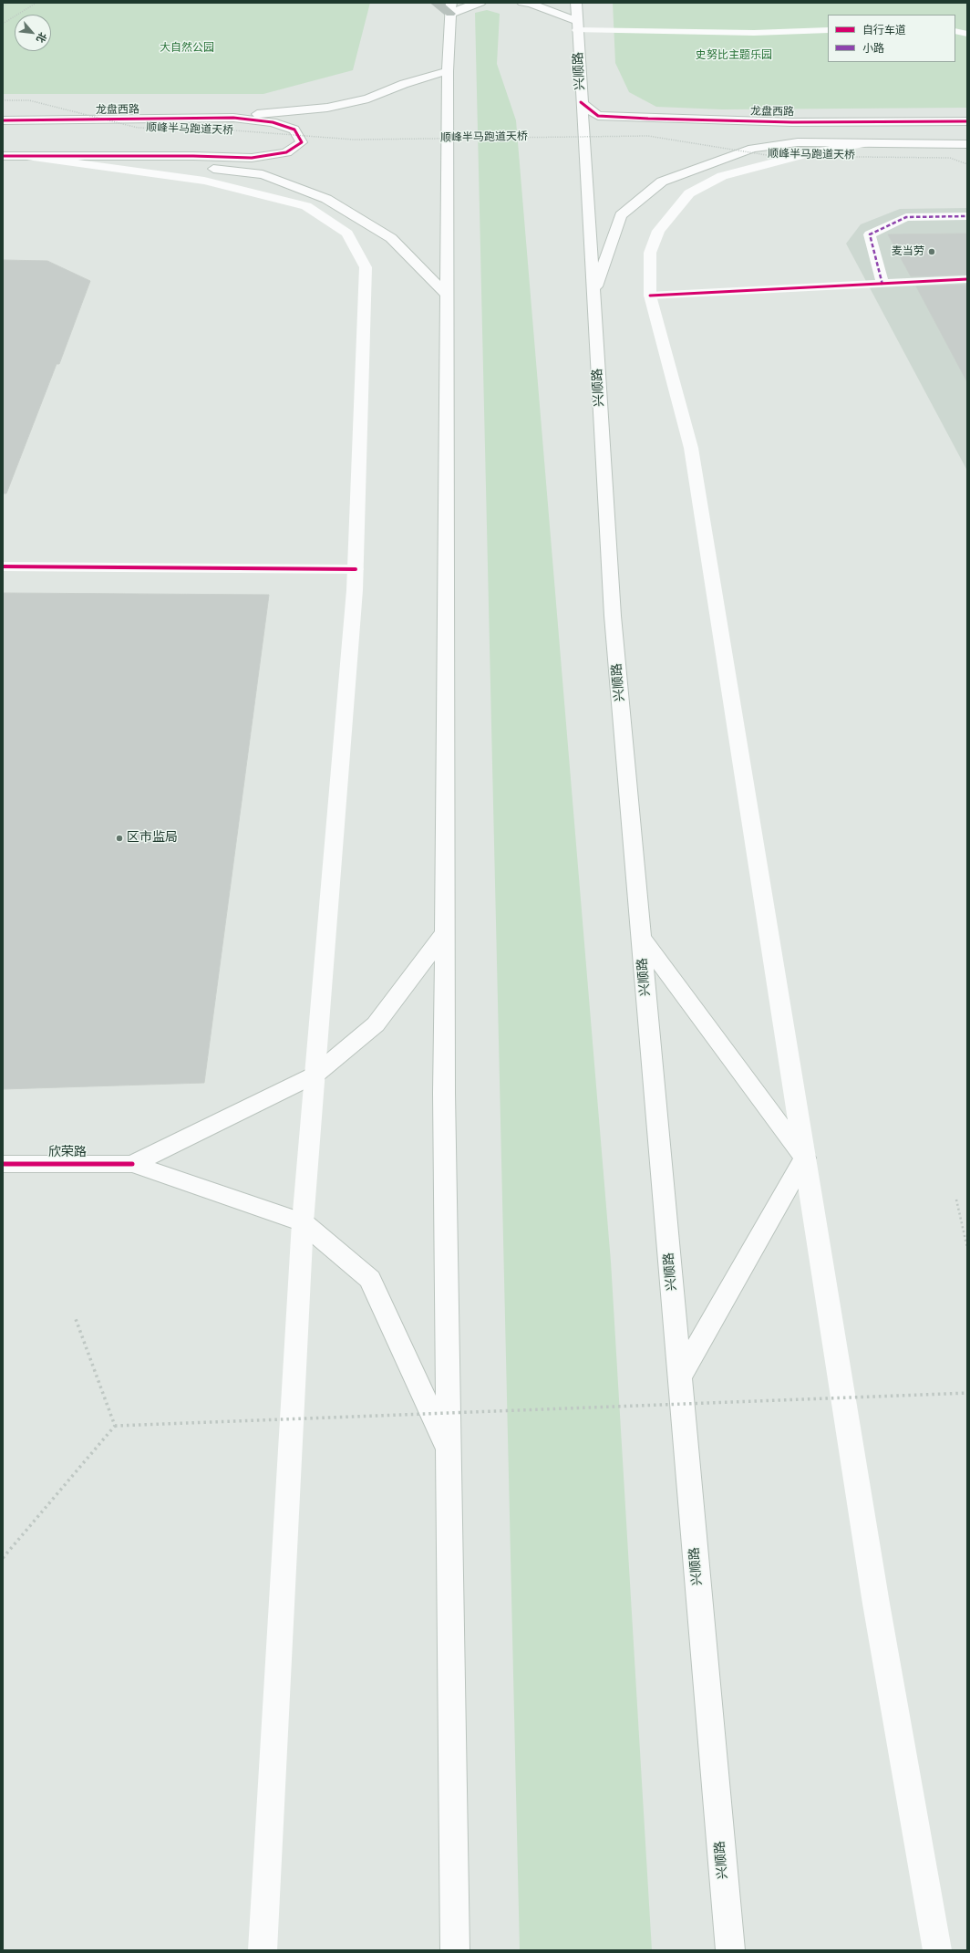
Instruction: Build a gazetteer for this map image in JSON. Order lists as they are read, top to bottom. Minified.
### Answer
{"streets":{"main road":["兴顺路","龙盘西路","欣荣路"],"cycle path":["顺峰半马跑道天桥"]},"crossings":[["兴顺路","龙盘西路"]],"parks":["大自然公园","史努比主题乐园"],"places":["麦当劳","区市监局"],"legend":["自行车道","小路"],"north":"bottom right"}
